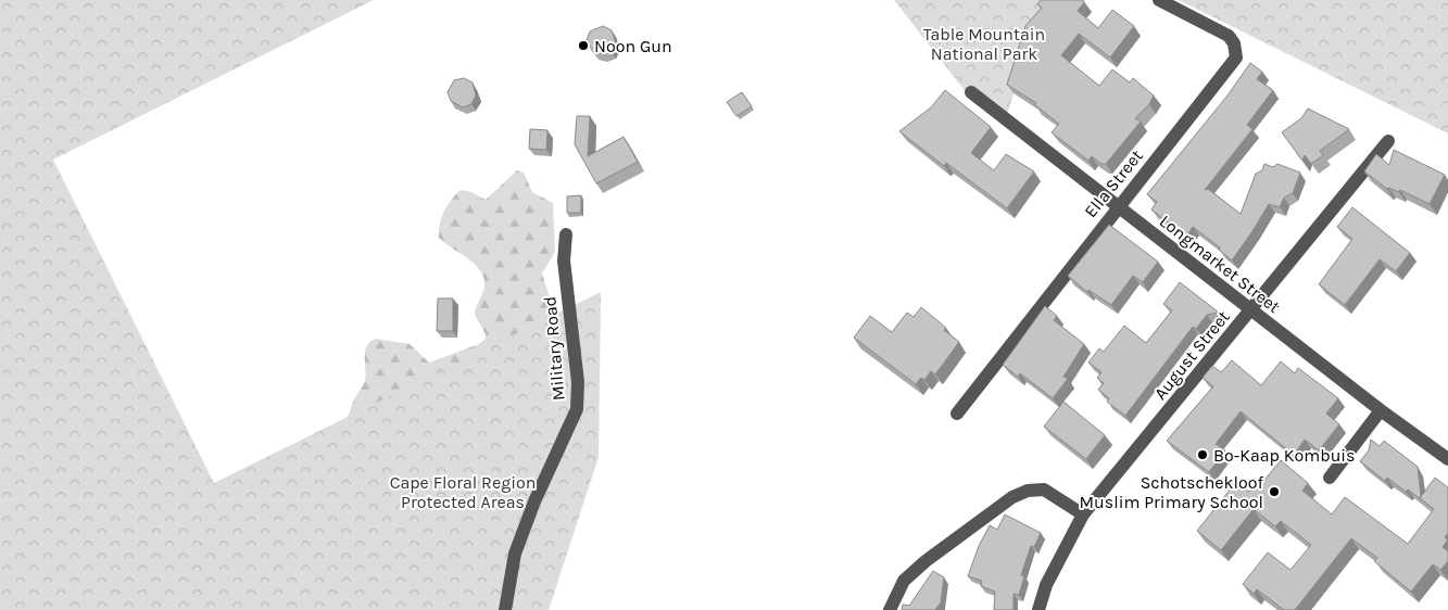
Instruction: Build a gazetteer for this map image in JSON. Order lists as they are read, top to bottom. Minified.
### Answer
{"streets":{"street":["Ella Street","Longmarket Street","Military Road","August Street"]},"crossings":[["Ella Street","Longmarket Street"],["Longmarket Street","August Street"]],"parks":["Table Mountain National Park","Cape Floral Region Protected Areas"],"places":["Noon Gun","Bo-Kaap Kombuis","Schotschekloof Muslim Primary School"]}
